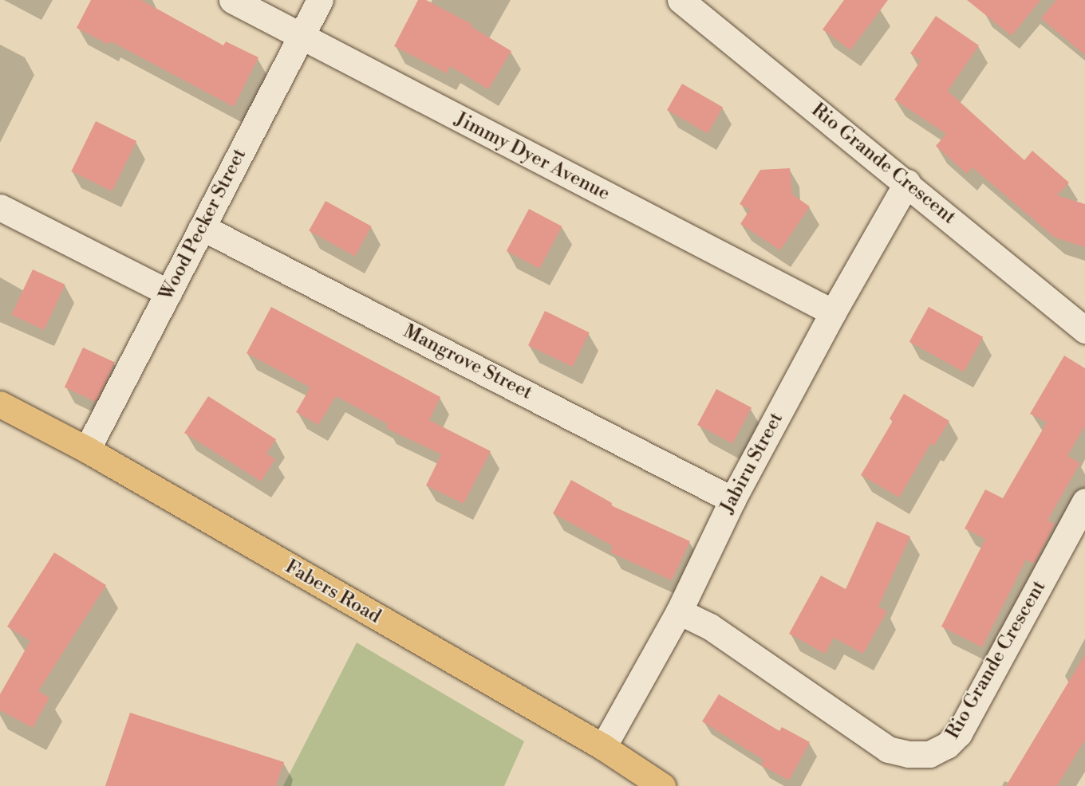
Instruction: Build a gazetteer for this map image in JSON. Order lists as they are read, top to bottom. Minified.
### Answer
{"streets":{"main road":["Fabers Road"],"street":["Jimmy Dyer Avenue","Rio Grande Crescent","Wood Pecker Street","Mangrove Street","Jabiru Street"]},"crossings":[["Jimmy Dyer Avenue","Wood Pecker Street"],["Jimmy Dyer Avenue","Jabiru Street"],["Rio Grande Crescent","Jabiru Street"],["Wood Pecker Street","Mangrove Street"],["Wood Pecker Street","Fabers Road"],["Mangrove Street","Jabiru Street"],["Jabiru Street","Fabers Road"]]}
